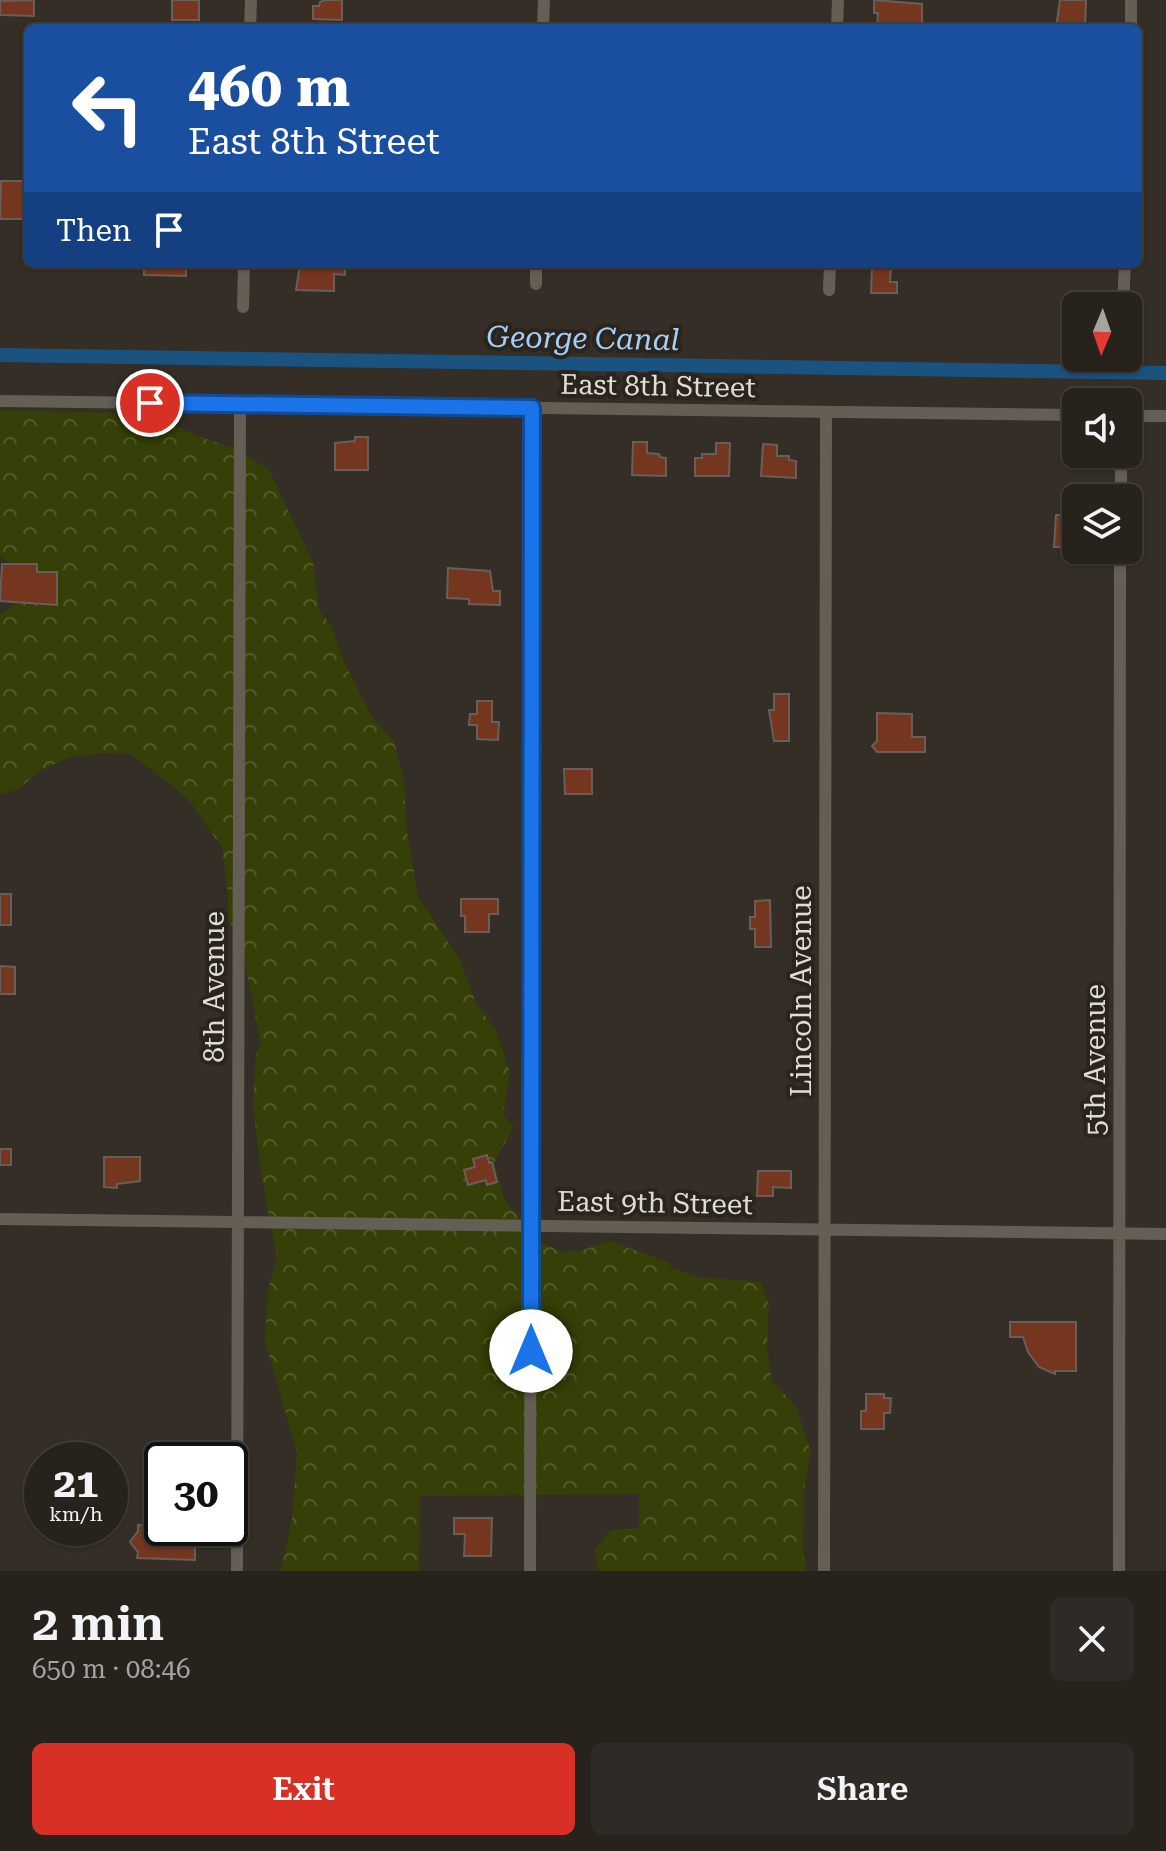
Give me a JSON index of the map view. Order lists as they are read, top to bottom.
{
  "streets": {
    "street": [
      "East 8th Street",
      "8th Avenue",
      "Lincoln Avenue",
      "5th Avenue",
      "East 9th Street"
    ]
  },
  "crossings": [
    ["East 8th Street", "8th Avenue"],
    ["East 8th Street", "Lincoln Avenue"],
    ["8th Avenue", "East 9th Street"],
    ["Lincoln Avenue", "East 9th Street"],
    ["5th Avenue", "East 9th Street"]
  ],
  "water": ["George Canal"],
  "north": "bottom",
  "page": {
    "turn": ["460 m", "East 8th Street"],
    "then": "Then",
    "speed": "21 km/h",
    "limit": "30",
    "heading": ["2 min", "650 m · 08:46"],
    "buttons": ["Exit", "Share"]
  }
}
